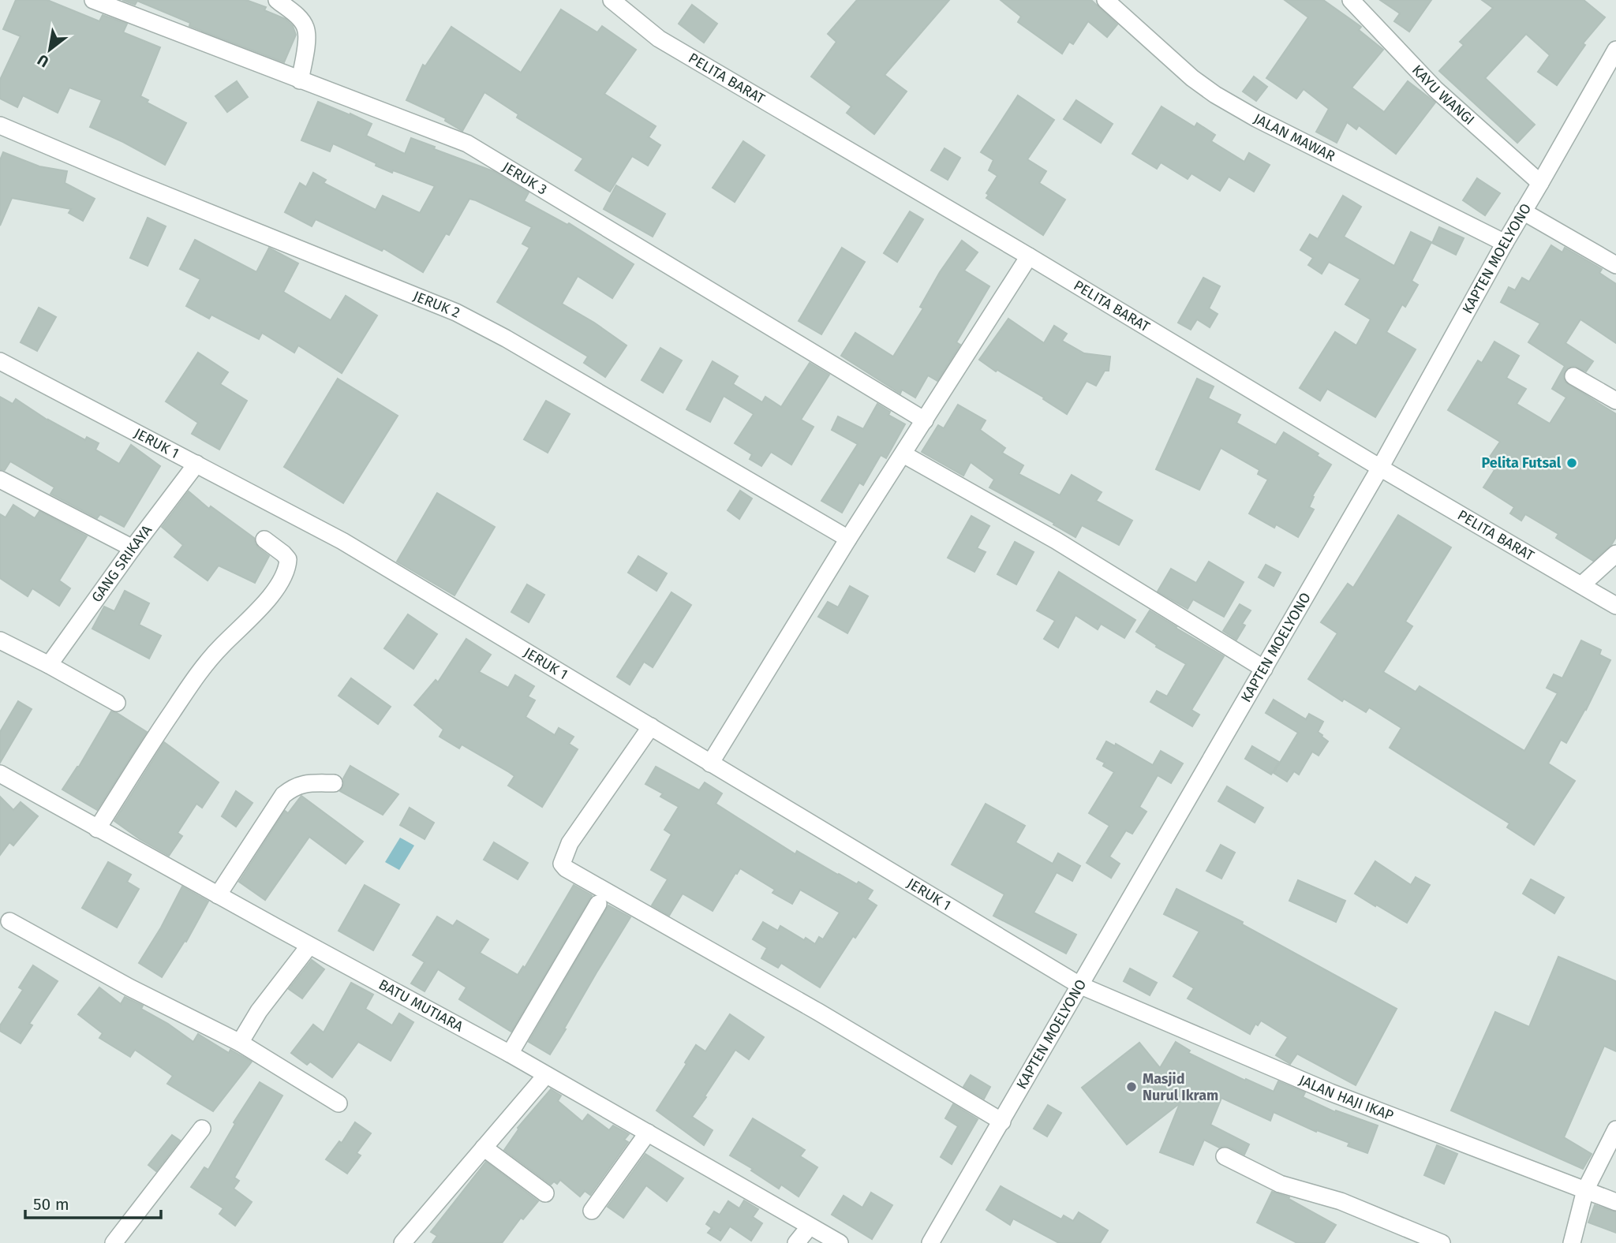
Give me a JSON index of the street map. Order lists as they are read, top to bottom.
{
  "streets": {
    "street": [
      "PELITA BARAT",
      "KAYU WANGI",
      "JALAN MAWAR",
      "JERUK 3",
      "KAPTEN MOELYONO",
      "JERUK 2",
      "JERUK 1",
      "GANG SRIKAYA",
      "BATU MUTIARA",
      "JALAN HAJI IKAP"
    ]
  },
  "crossings": [
    ["PELITA BARAT", "KAPTEN MOELYONO"],
    ["KAYU WANGI", "KAPTEN MOELYONO"],
    ["JALAN MAWAR", "KAPTEN MOELYONO"],
    ["KAPTEN MOELYONO", "JERUK 1"],
    ["KAPTEN MOELYONO", "JALAN HAJI IKAP"],
    ["JERUK 1", "GANG SRIKAYA"],
    ["JERUK 1", "JALAN HAJI IKAP"]
  ],
  "places": ["Pelita Futsal", "Masjid Nurul Ikram"],
  "scale_bar": "50 m",
  "north": "bottom left"
}
